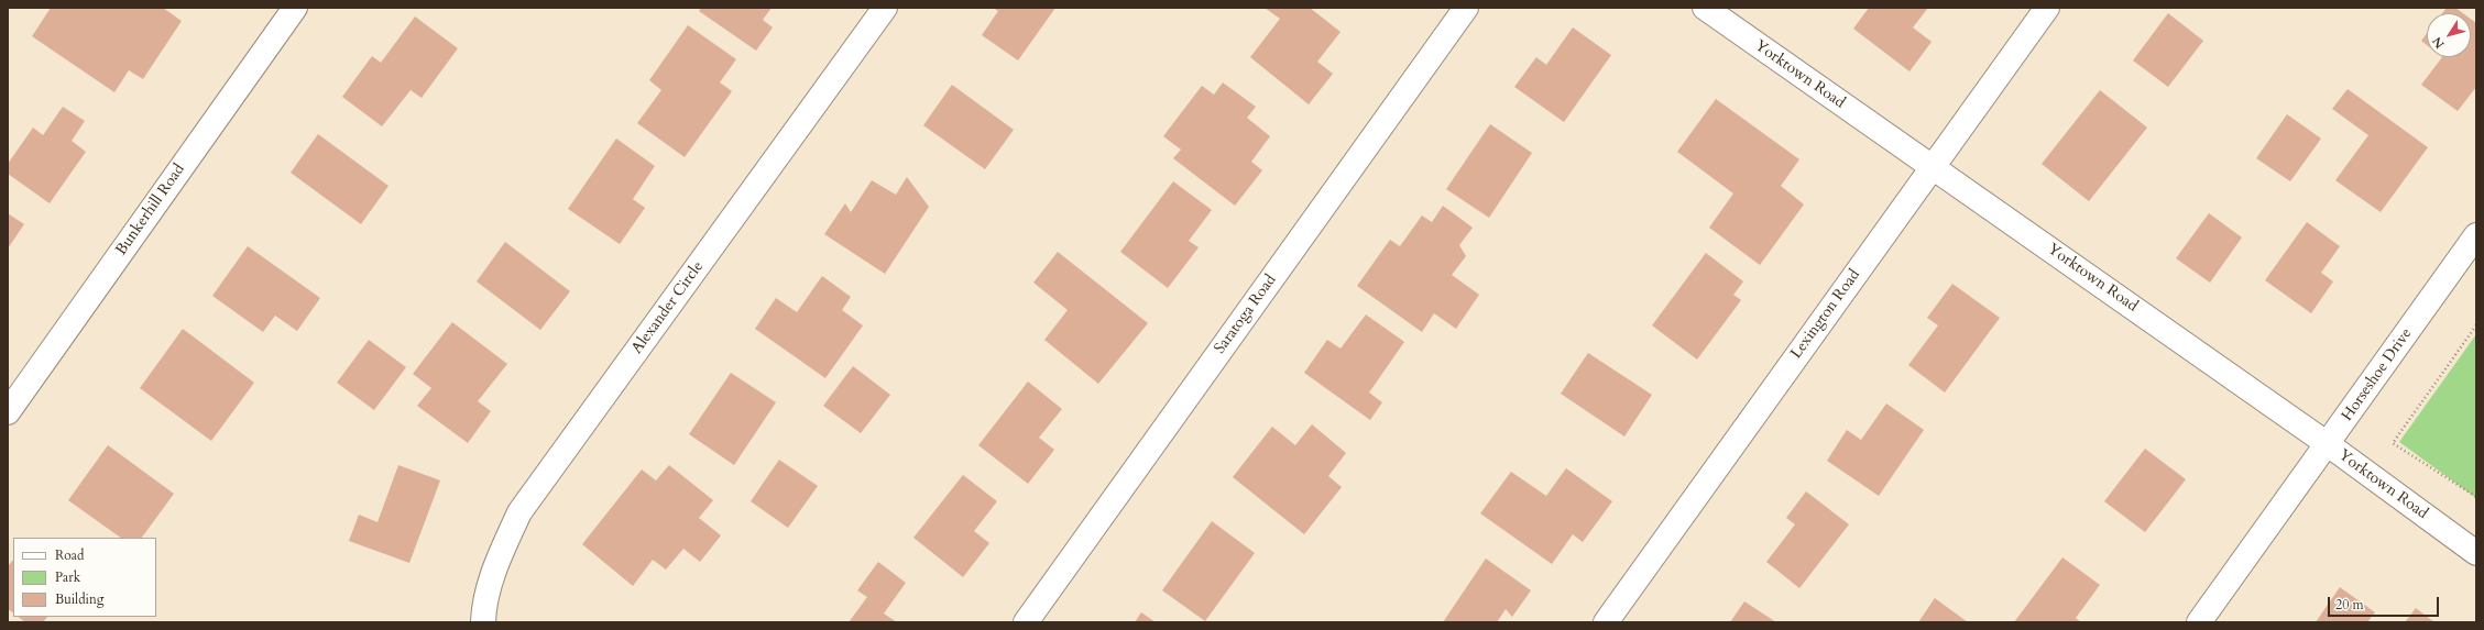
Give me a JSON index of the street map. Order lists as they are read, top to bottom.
{
  "streets": {
    "street": [
      "Yorktown Road",
      "Bunkerhill Road",
      "Alexander Circle",
      "Saratoga Road",
      "Lexington Road",
      "Horseshoe Drive"
    ]
  },
  "crossings": [
    ["Yorktown Road", "Lexington Road"],
    ["Yorktown Road", "Horseshoe Drive"]
  ],
  "legend": ["Road", "Park", "Building"],
  "scale_bar": "20 m",
  "north": "bottom left"
}
